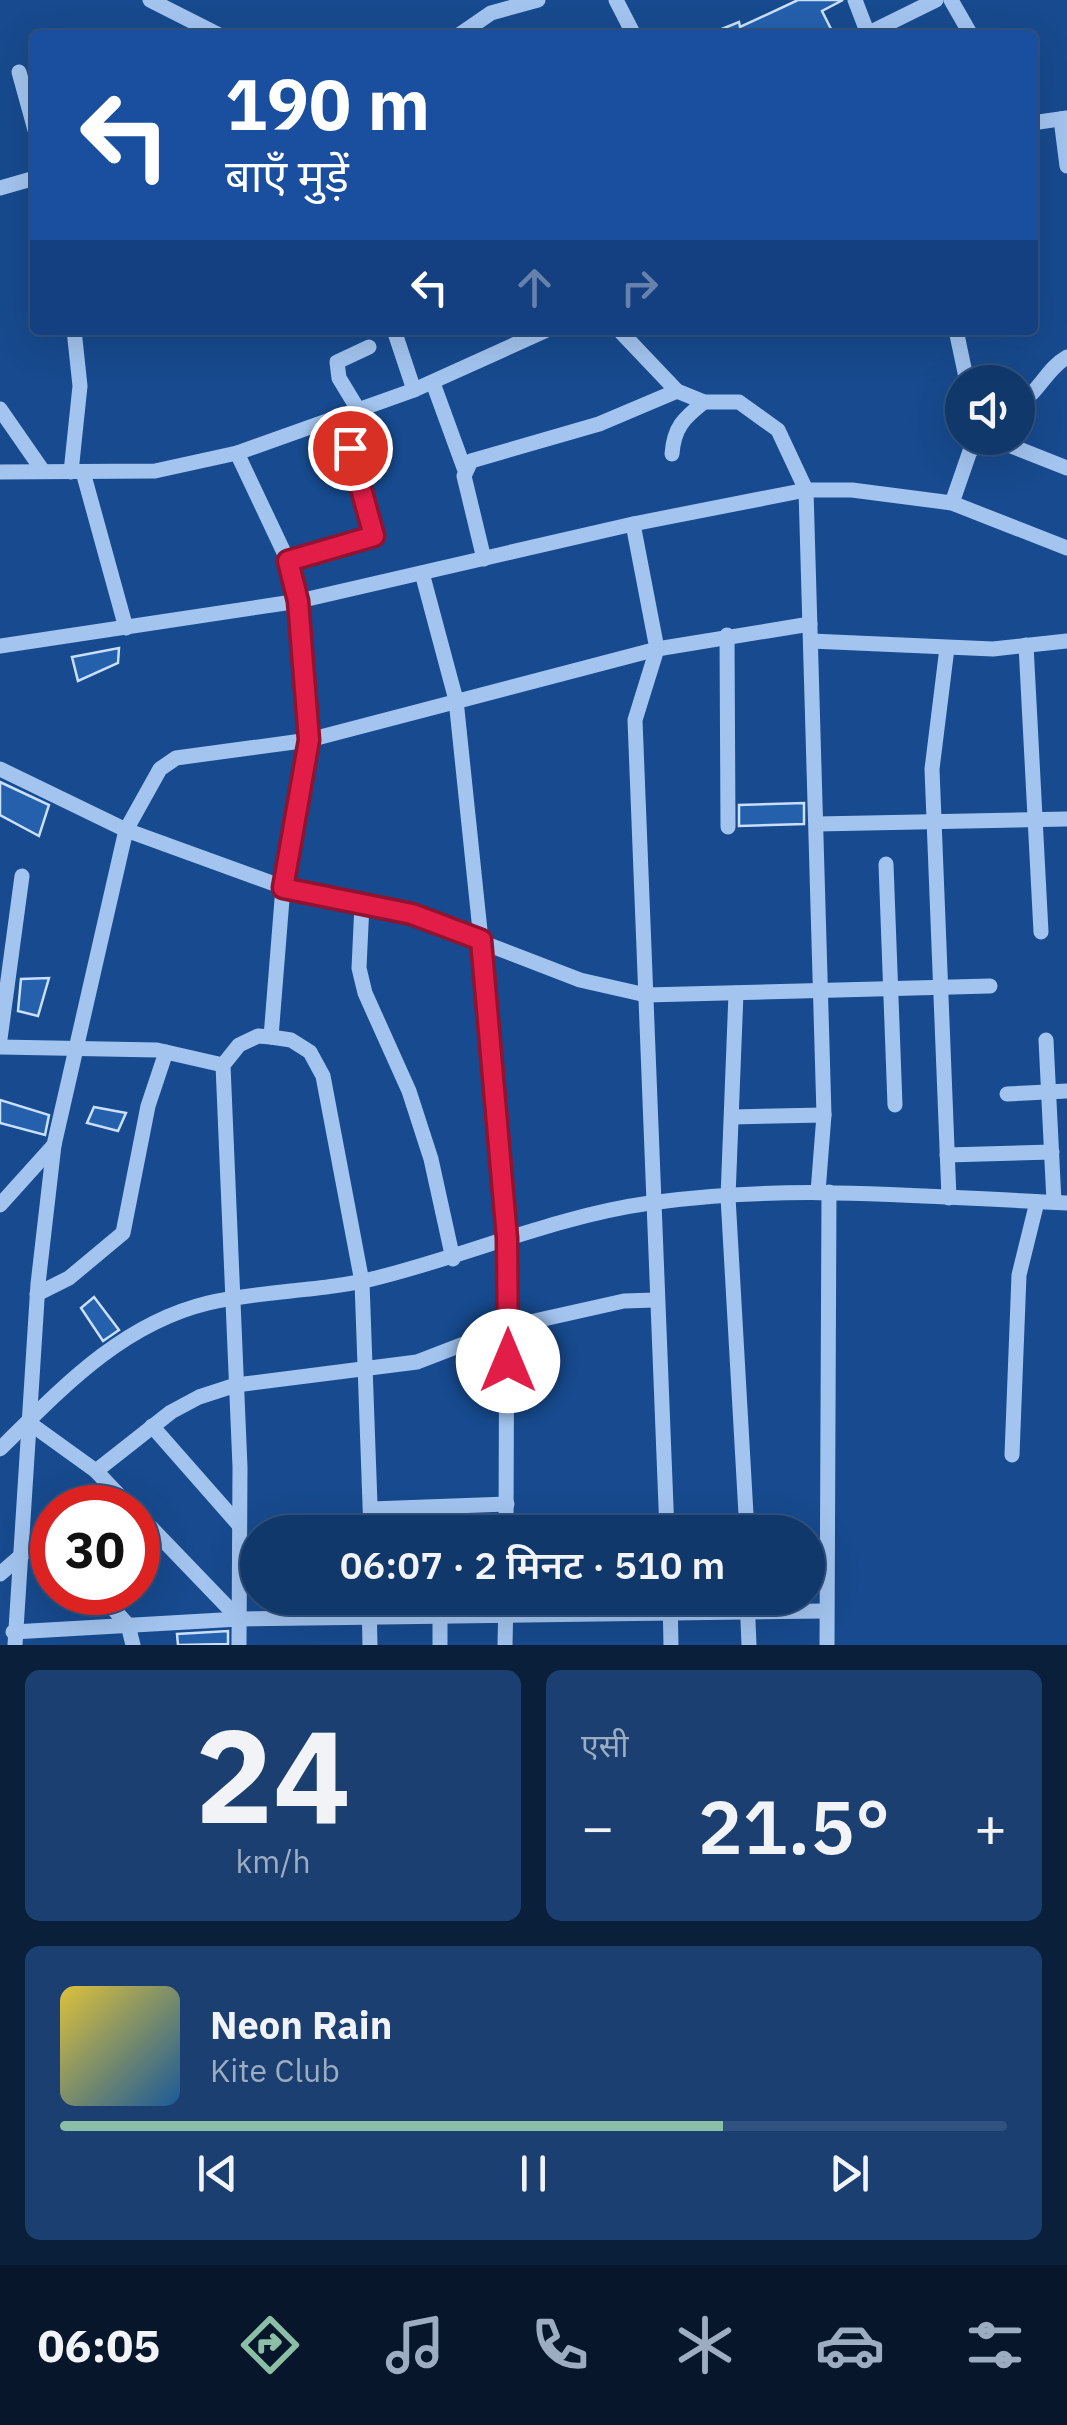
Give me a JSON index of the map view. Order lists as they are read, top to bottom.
{
  "page": {
    "turn": ["190 m", "बाएँ मुड़ें"],
    "limit": "30",
    "trip": "06:07 · 2 मिनट · 510 m",
    "tile": [
      ["24", "km/h"],
      "एसी"
    ],
    "heat": ["−", "21.5°", "+"],
    "song": ["Neon Rain", "Kite Club"],
    "tabs": "06:05"
  }
}
